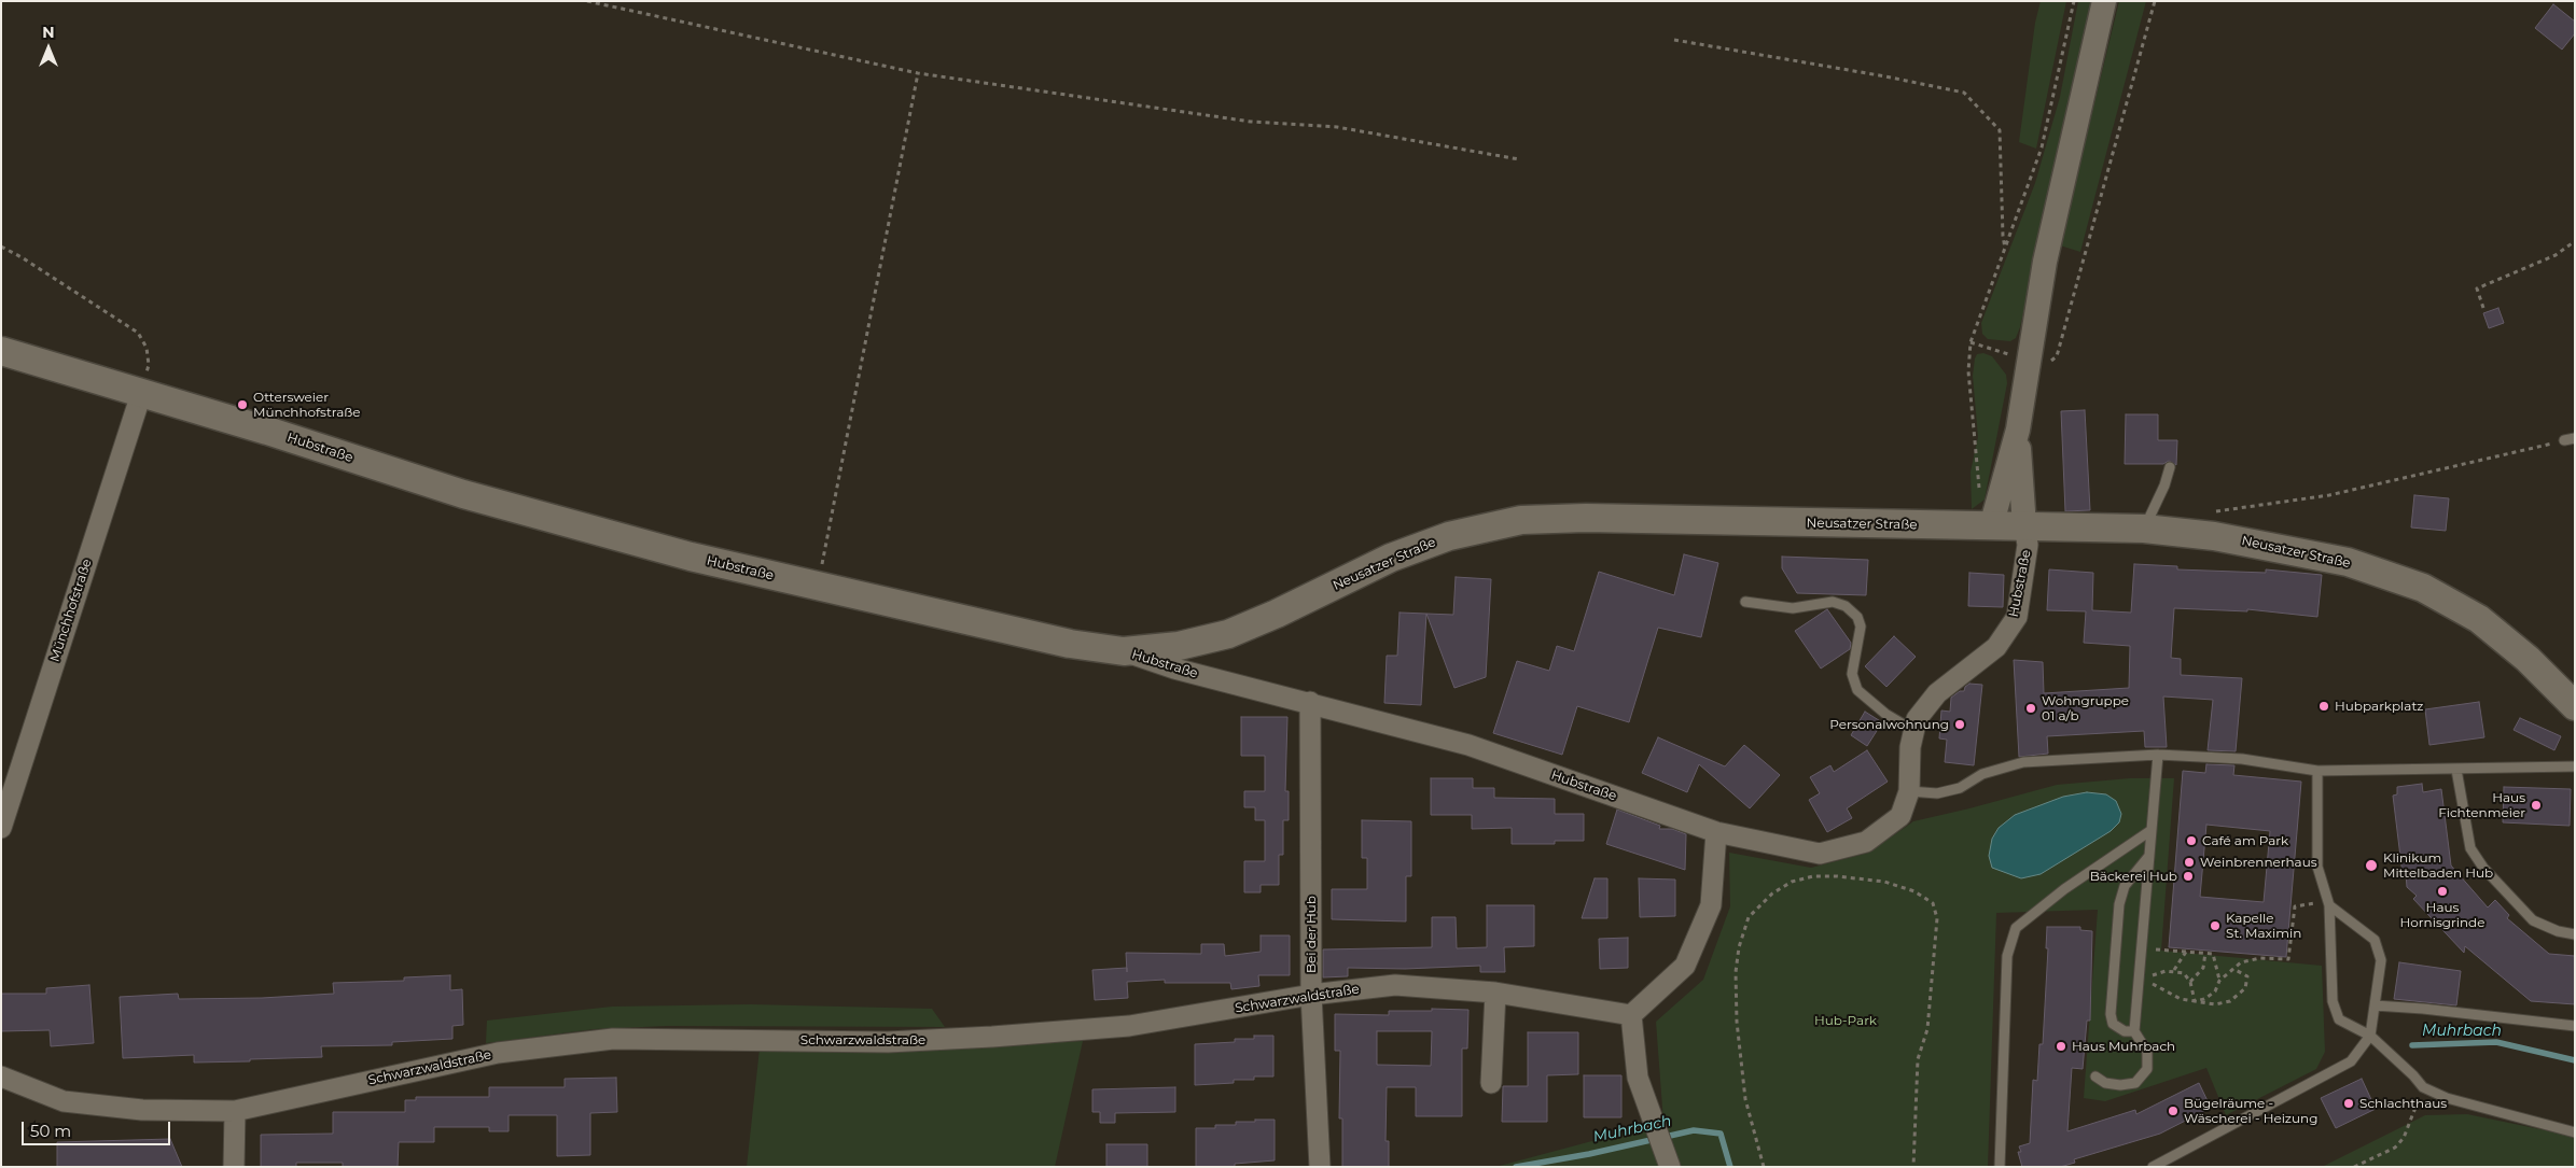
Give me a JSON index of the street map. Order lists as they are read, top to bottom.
{
  "streets": {
    "main road": ["Hubstraße", "Neusatzer Straße"],
    "street": ["Münchhofstraße", "Bei der Hub", "Schwarzwaldstraße"]
  },
  "crossings": [
    ["Hubstraße", "Neusatzer Straße"],
    ["Hubstraße", "Münchhofstraße"],
    ["Hubstraße", "Bei der Hub"],
    ["Bei der Hub", "Schwarzwaldstraße"]
  ],
  "water": ["Muhrbach"],
  "parks": ["Hub-Park"],
  "places": [
    "Ottersweier Münchhofstraße",
    "Hubparkplatz",
    "Wohngruppe 01 a/b",
    "Personalwohnung",
    "Haus Fichtenmeier",
    "Café am Park",
    "Weinbrennerhaus",
    "Klinikum Mittelbaden Hub",
    "Bäckerei Hub",
    "Haus Hornisgrinde",
    "Kapelle St. Maximin",
    "Haus Muhrbach",
    "Schlachthaus",
    "Bügelräume - Wäscherei - Heizung"
  ],
  "scale_bar": "50 m",
  "north": "top"
}
